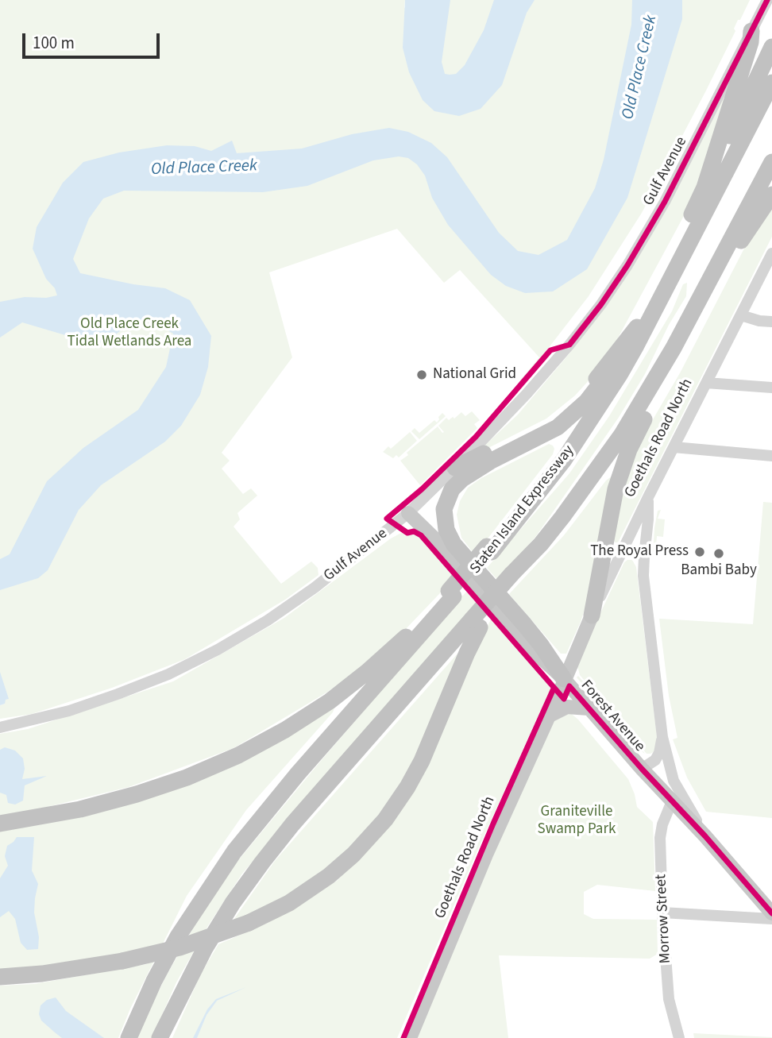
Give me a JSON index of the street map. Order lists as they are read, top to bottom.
{
  "streets": {
    "highway": ["Staten Island Expressway"],
    "main road": ["Goethals Road North", "Forest Avenue"],
    "street": ["Gulf Avenue", "Morrow Street"]
  },
  "crossings": [
    ["Gulf Avenue", "Forest Avenue"],
    ["Goethals Road North", "Forest Avenue"]
  ],
  "water": ["Old Place Creek"],
  "parks": ["Old Place Creek Tidal Wetlands Area", "Graniteville Swamp Park"],
  "places": ["National Grid", "The Royal Press", "Bambi Baby"],
  "scale_bar": "100 m"
}
